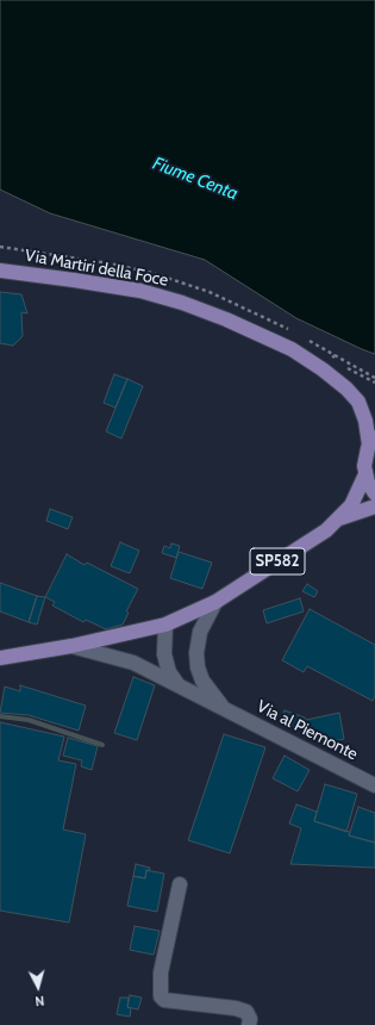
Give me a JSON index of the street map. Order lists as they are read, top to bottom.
{
  "streets": {
    "main road": ["Via Martiri della Foce", "SP582", "Via al Piemonte"]
  },
  "crossings": [
    ["Via Martiri della Foce", "Via al Piemonte"]
  ],
  "water": ["Fiume Centa"],
  "north": "bottom"
}
